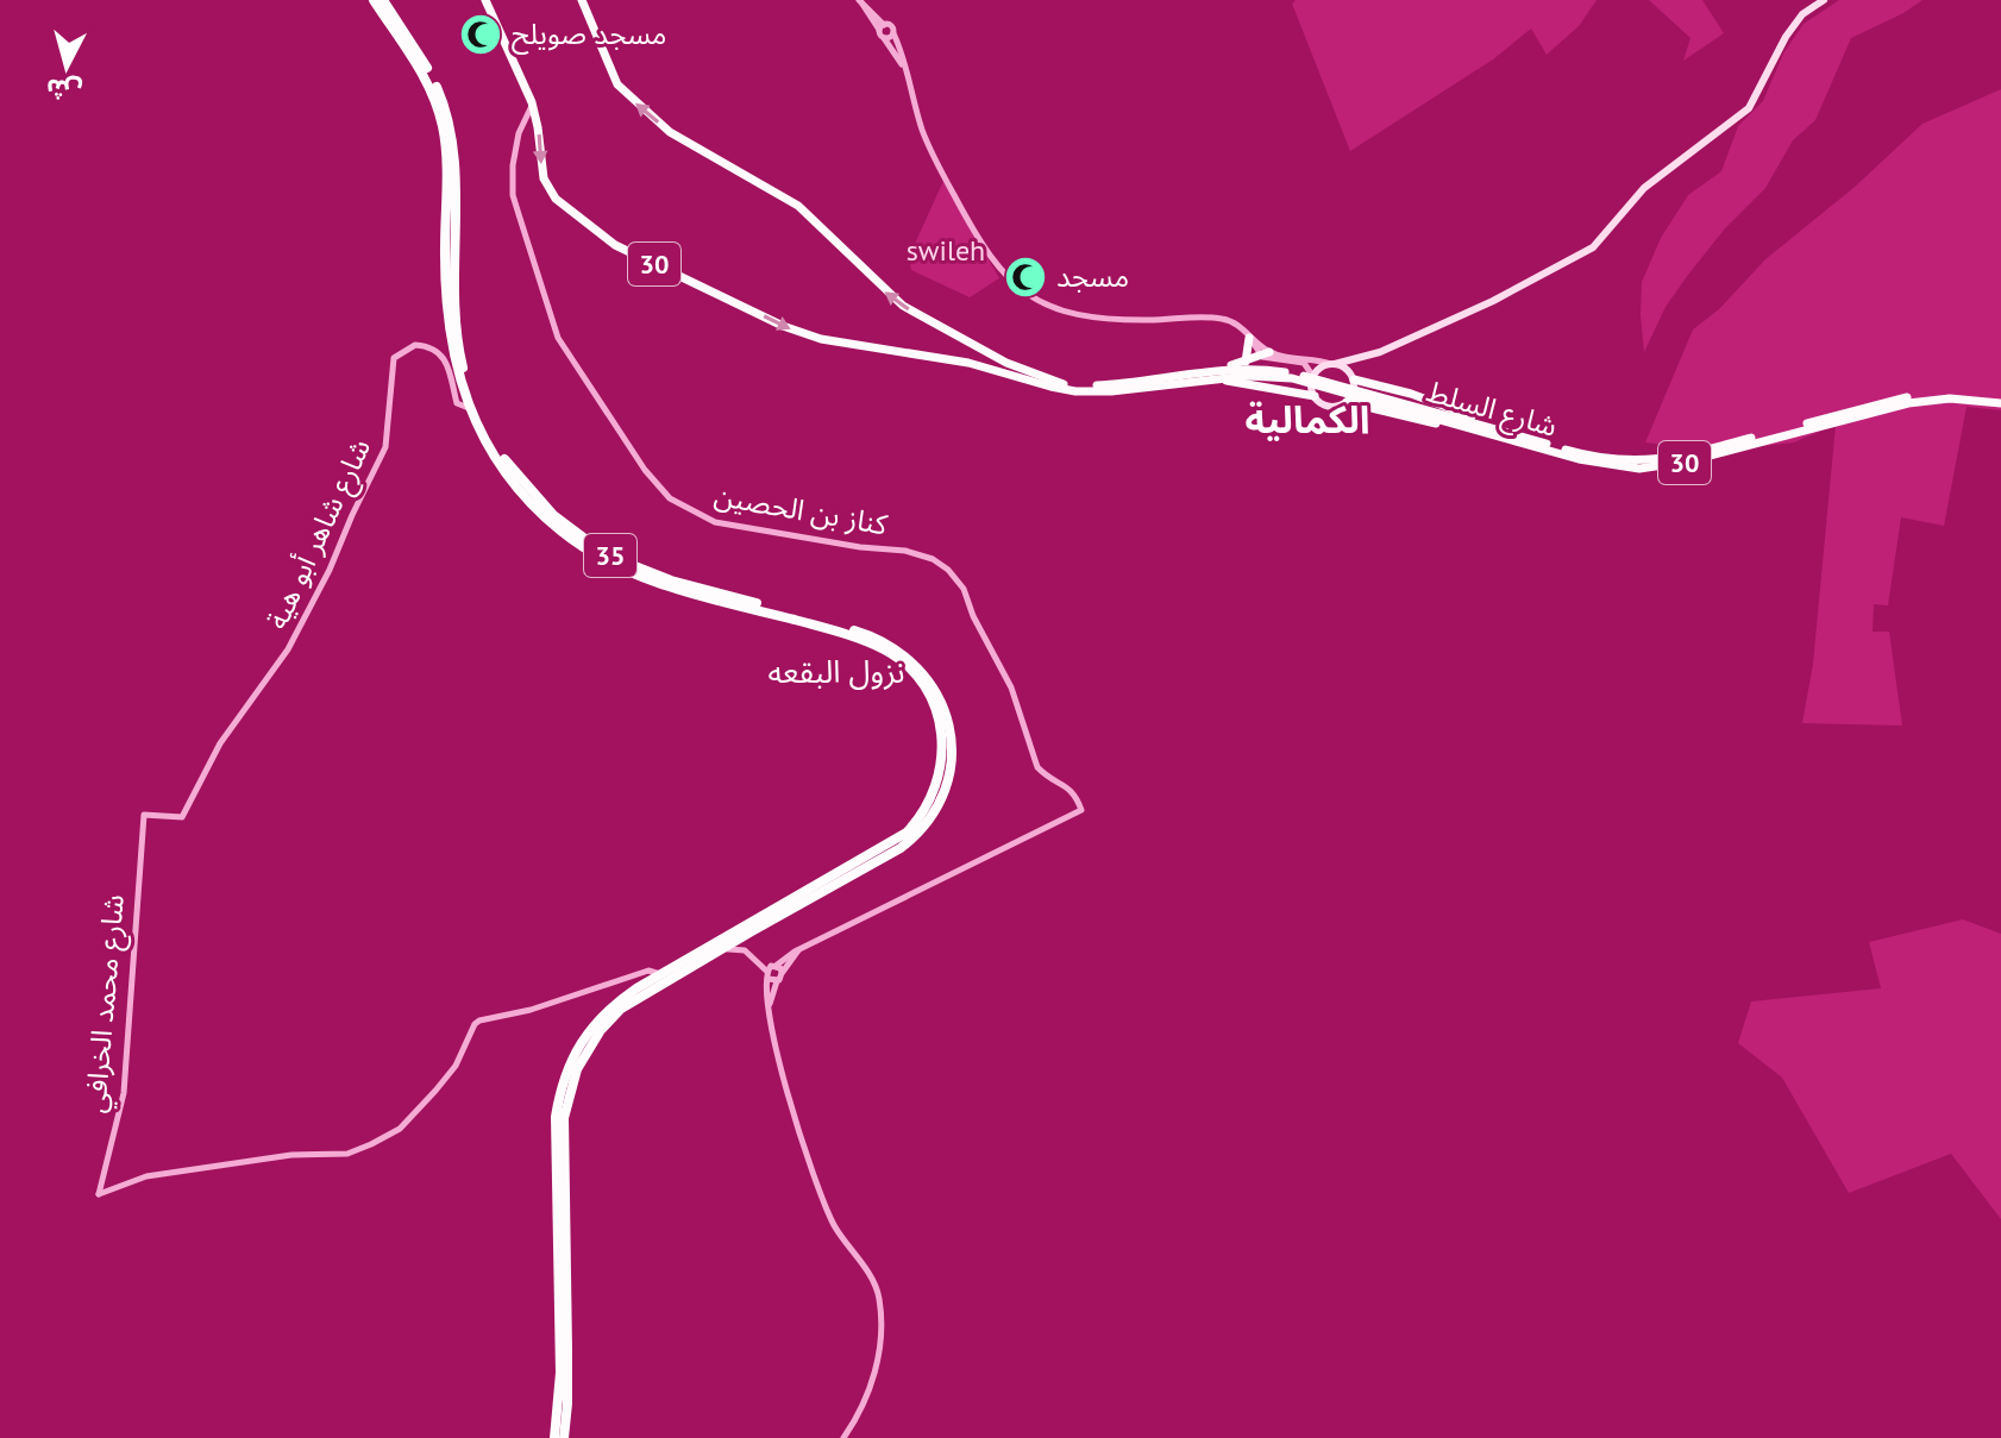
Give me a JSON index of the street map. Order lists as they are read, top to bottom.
{
  "streets": {
    "highway": ["35"],
    "main road": ["30", "شارع السلط"],
    "street": ["كناز بن الحصين", "شارع شاهر أبو هية", "شارع محمد الخرافي"]
  },
  "crossings": [
    ["30", "شارع السلط"],
    ["30", "كناز بن الحصين"],
    ["شارع شاهر أبو هية", "35"],
    ["شارع شاهر أبو هية", "شارع محمد الخرافي"],
    ["35", "شارع محمد الخرافي"]
  ],
  "districts": ["الكمالية", "نزول البقعه"],
  "parks": ["swileh"],
  "places": {
    "mosque": ["مسجد صويلح", "مسجد"]
  },
  "north": "bottom"
}
